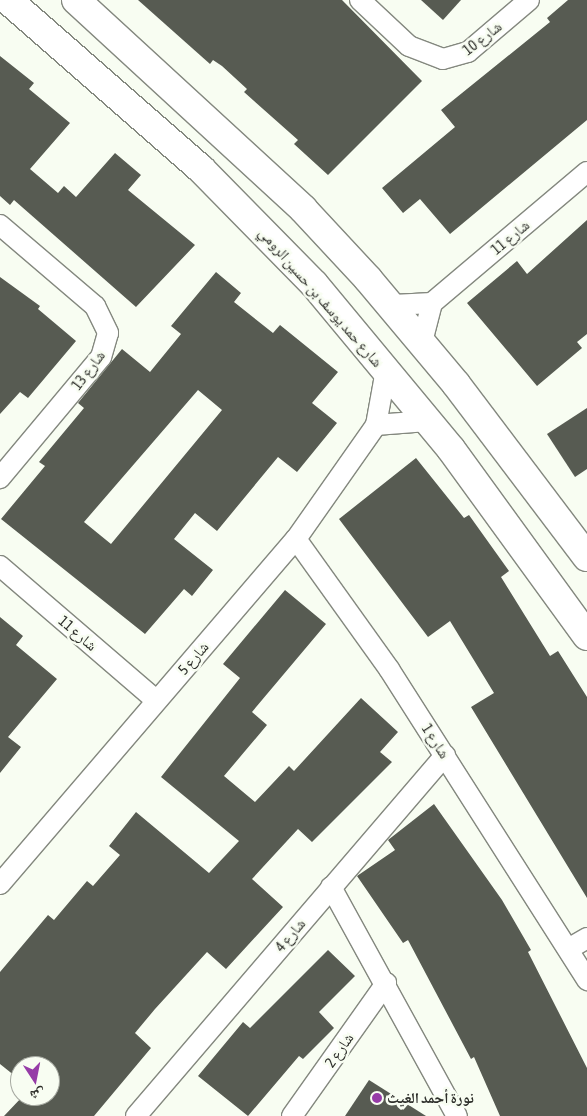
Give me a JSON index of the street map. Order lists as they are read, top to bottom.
{
  "streets": {
    "street": [
      "شارع 10",
      "شارع 11",
      "شارع حمد يوسف بن حسين الرومي",
      "شارع 13",
      "شارع 5",
      "شارع 1",
      "شارع 4",
      "شارع 2"
    ]
  },
  "crossings": [
    ["شارع 11", "شارع 5"],
    ["شارع حمد يوسف بن حسين الرومي", "شارع 5"],
    ["شارع 5", "شارع 1"],
    ["شارع 1", "شارع 4"]
  ],
  "places": ["نورة أحمد الغيث"],
  "north": "bottom"
}
